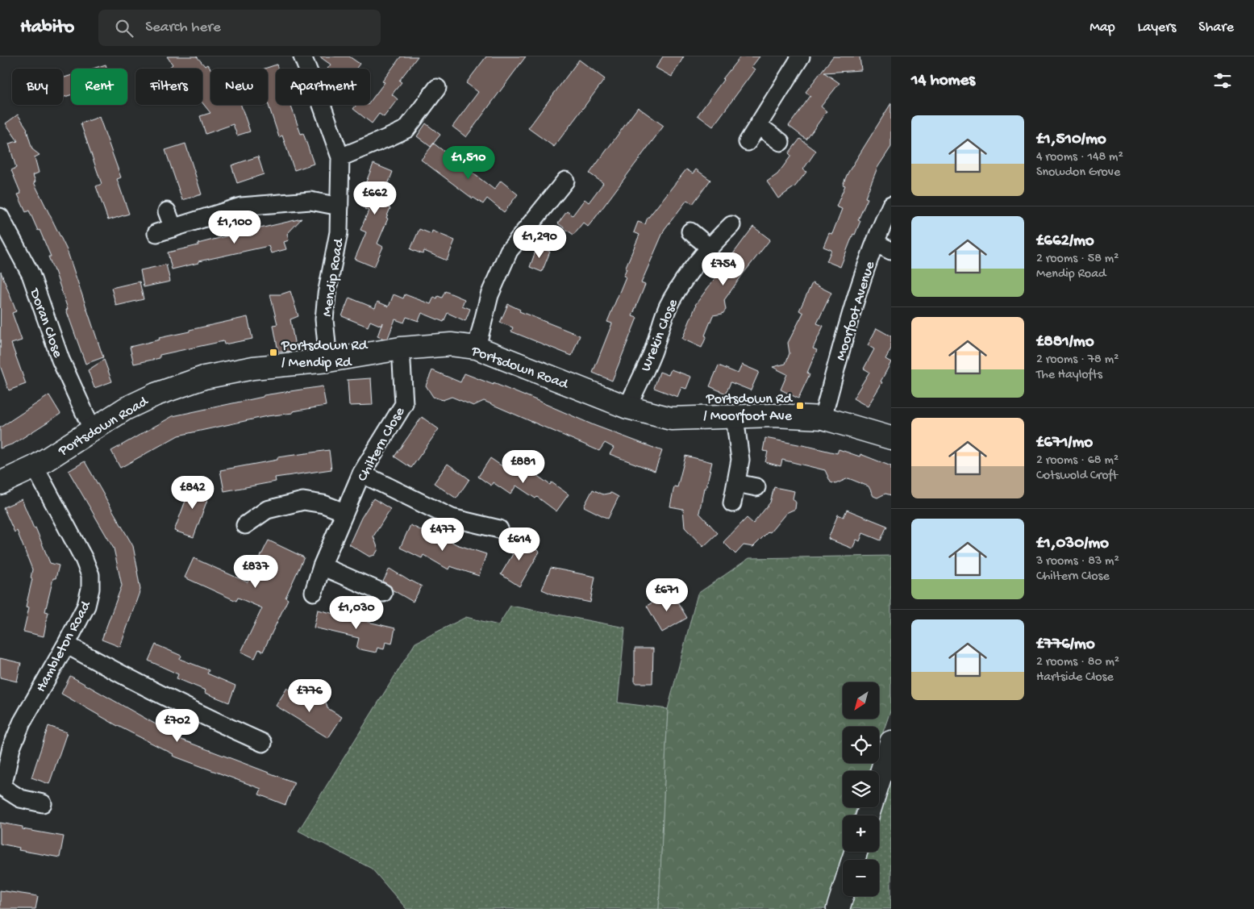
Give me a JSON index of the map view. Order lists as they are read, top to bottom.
{
  "streets": {
    "street": [
      "Mendip Road",
      "Moorfoot Avenue",
      "Doran Close",
      "Wrekin Close",
      "Portsdown Road",
      "Chiltern Close",
      "Hambleton Road"
    ]
  },
  "crossings": [
    ["Mendip Road", "Portsdown Road"],
    ["Moorfoot Avenue", "Portsdown Road"],
    ["Doran Close", "Portsdown Road"],
    ["Wrekin Close", "Portsdown Road"],
    ["Portsdown Road", "Chiltern Close"],
    ["Portsdown Road", "Hambleton Road"]
  ],
  "places": {
    "transit": ["Portsdown Rd / Mendip Rd", "Portsdown Rd / Moorfoot Ave"]
  },
  "north": "bottom left",
  "page": {
    "header": "Habito",
    "search": "Search here",
    "nav": ["Map", "Layers", "Share"],
    "heading": "14 homes",
    "chip": [
      "Buy",
      "Rent",
      "Filters",
      "New",
      "Apartment"
    ],
    "list": [
      {
        "name": "£1,510/mo",
        "note": "4 rooms · 148 m² · Snowdon Grove"
      },
      {
        "name": "£662/mo",
        "note": "2 rooms · 58 m² · Mendip Road"
      },
      {
        "name": "£881/mo",
        "note": "2 rooms · 78 m² · The Haylofts"
      },
      {
        "name": "£671/mo",
        "note": "2 rooms · 68 m² · Cotswold Croft"
      },
      {
        "name": "£1,030/mo",
        "note": "3 rooms · 83 m² · Chiltern Close"
      },
      {
        "name": "£776/mo",
        "note": "2 rooms · 80 m² · Hartside Close"
      }
    ],
    "price": [
      "£1,510",
      "£662",
      "£1,100",
      "£1,290",
      "£754",
      "£881",
      "£842",
      "£477",
      "£614",
      "£837",
      "£671",
      "£1,030",
      "£776",
      "£702"
    ],
    "map_buttons": ["+", "−"]
  }
}
